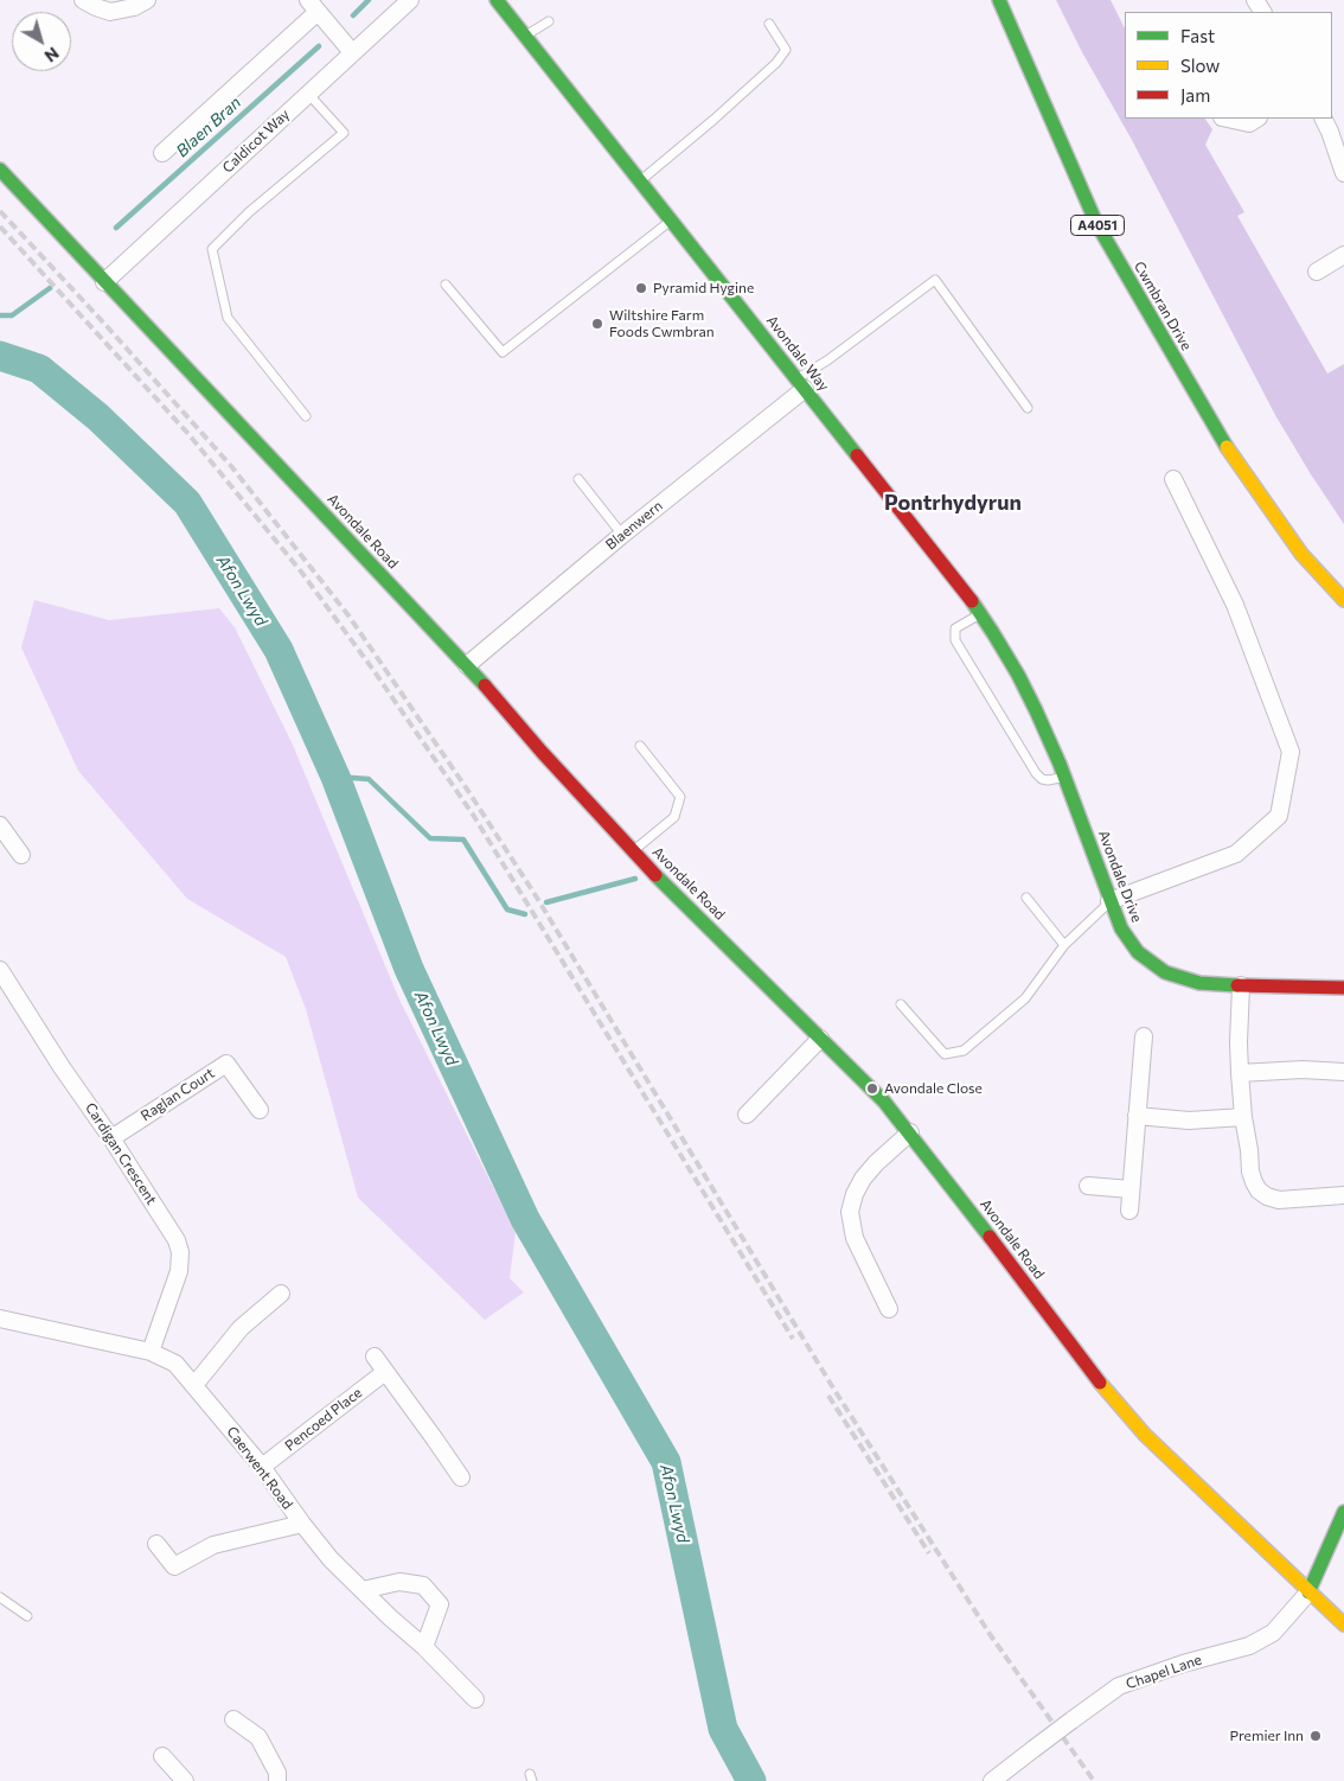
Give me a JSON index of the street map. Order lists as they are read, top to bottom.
{
  "streets": {
    "street": [
      "Caldicot Way",
      "A4051",
      "Cwmbran Drive",
      "Avondale Way",
      "Blaenwern",
      "Avondale Road",
      "Avondale Drive",
      "Raglan Court",
      "Cardigan Crescent",
      "Pencoed Place",
      "Caerwent Road",
      "Chapel Lane"
    ]
  },
  "crossings": [
    ["Caldicot Way", "Avondale Road"],
    ["Avondale Way", "Blaenwern"],
    ["Avondale Way", "Avondale Drive"],
    ["Blaenwern", "Avondale Road"],
    ["Avondale Road", "Chapel Lane"],
    ["Raglan Court", "Cardigan Crescent"],
    ["Cardigan Crescent", "Caerwent Road"],
    ["Pencoed Place", "Caerwent Road"]
  ],
  "districts": ["Pontrhydyrun"],
  "water": ["Blaen Bran", "Afon Lwyd"],
  "places": [
    "Pyramid Hygine",
    "Wiltshire Farm Foods Cwmbran",
    "Avondale Close",
    "Premier Inn"
  ],
  "legend": ["Fast", "Slow", "Jam"],
  "north": "bottom right"
}
